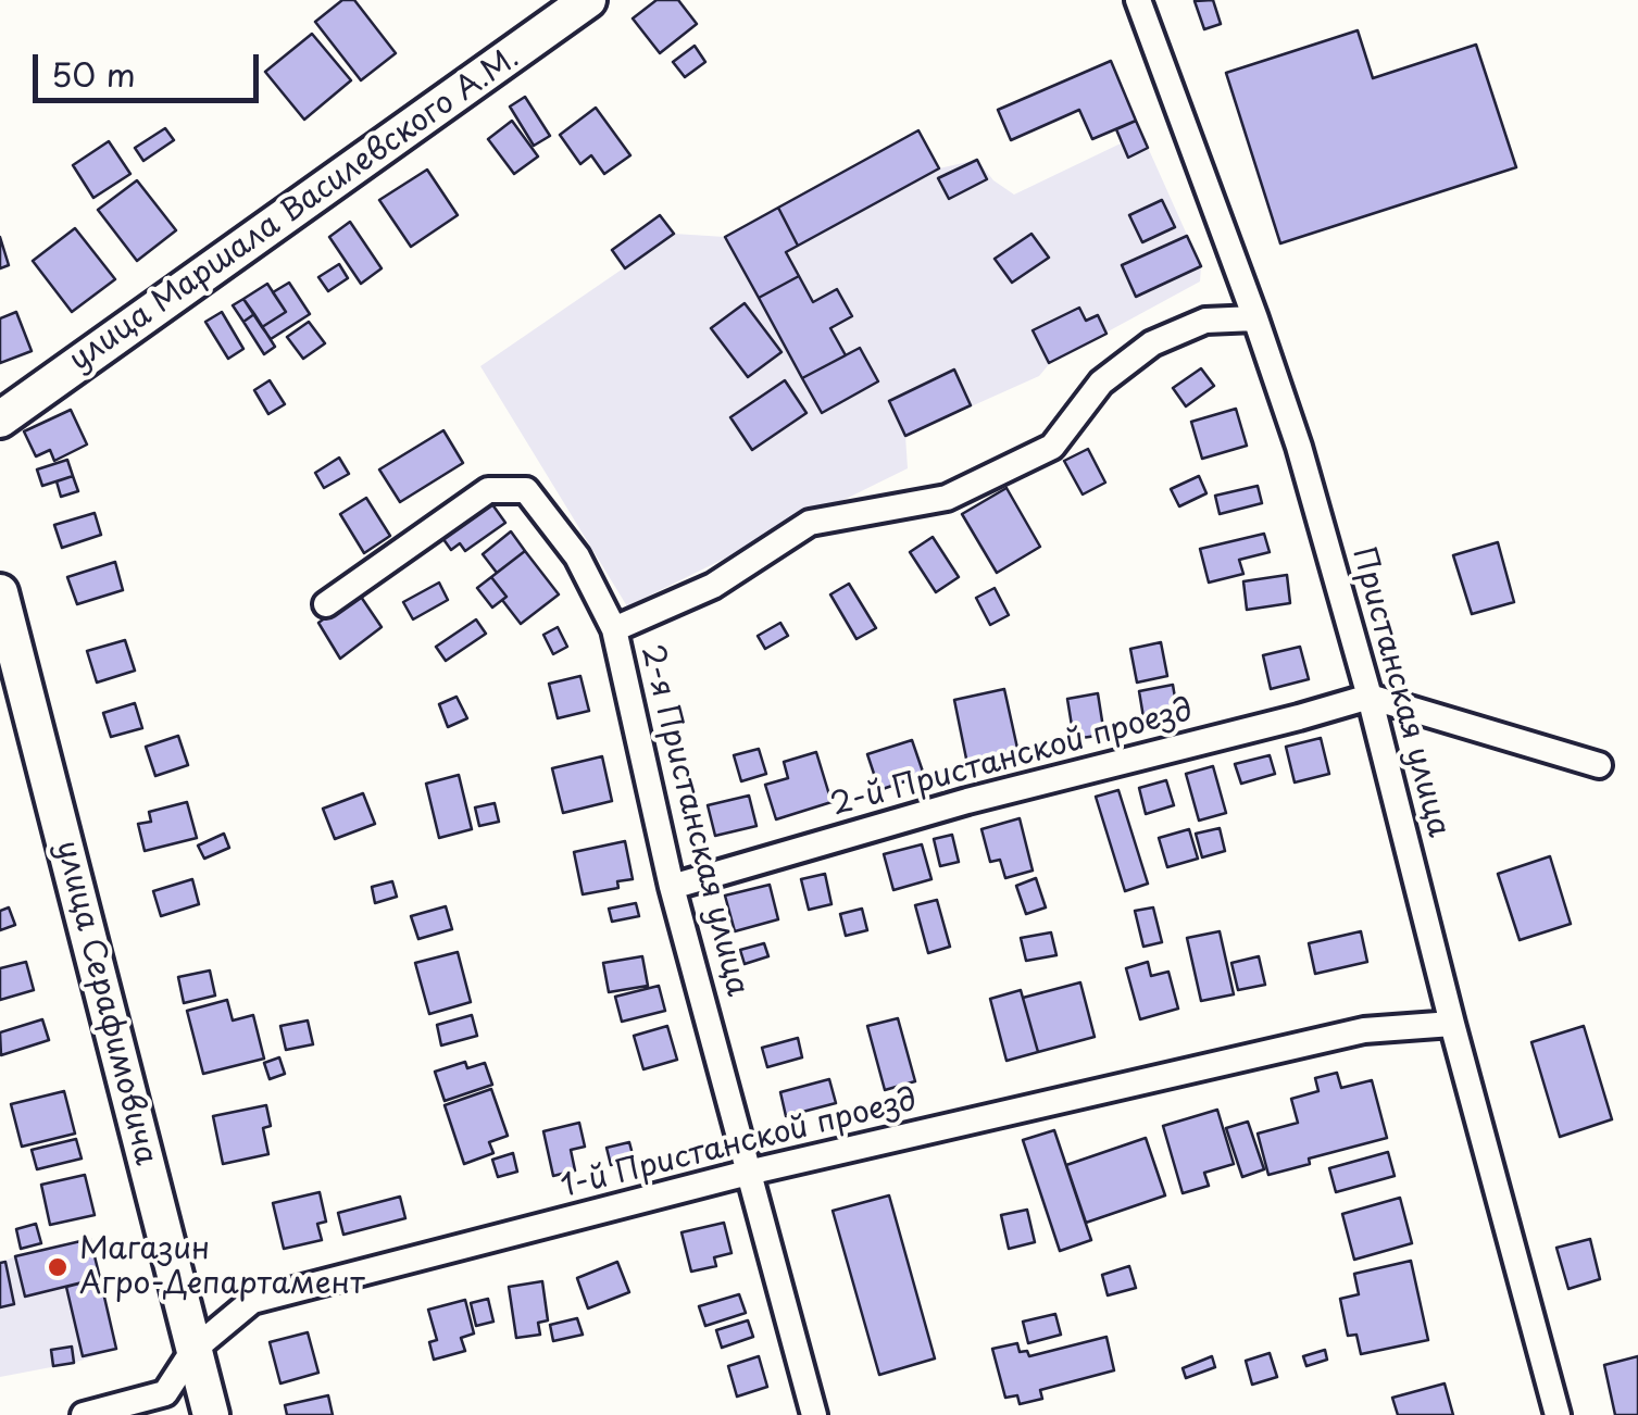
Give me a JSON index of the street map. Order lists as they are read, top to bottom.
{
  "streets": {
    "street": [
      "улица Маршала Василевского А.М.",
      "Пристанская улица",
      "2-й Пристанской проезд",
      "2-я Пристанская улица",
      "улица Серафимовича",
      "1-й Пристанской проезд"
    ]
  },
  "crossings": [
    ["Пристанская улица", "2-й Пристанской проезд"],
    ["Пристанская улица", "1-й Пристанской проезд"],
    ["2-й Пристанской проезд", "2-я Пристанская улица"],
    ["2-я Пристанская улица", "1-й Пристанской проезд"],
    ["улица Серафимовича", "1-й Пристанской проезд"]
  ],
  "places": ["Магазин Агро-Департамент"],
  "scale_bar": "50 m"
}
